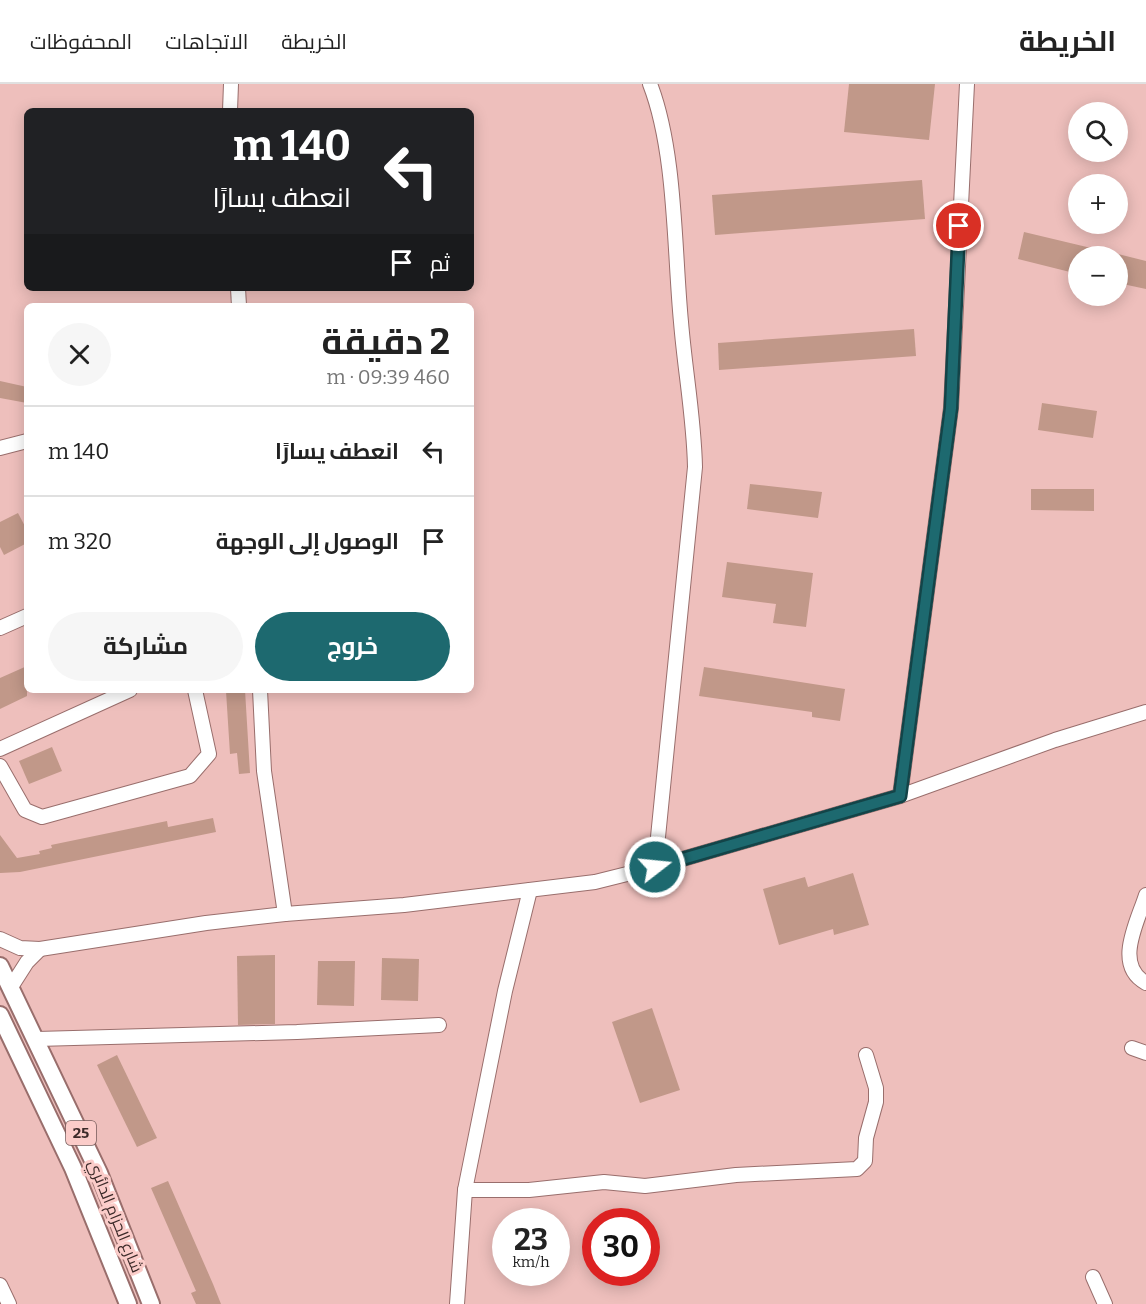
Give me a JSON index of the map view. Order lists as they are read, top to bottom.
{
  "streets": {
    "main road": ["25", "شارع الحزام الدائري"]
  },
  "page": {
    "header": "الخريطة",
    "nav": ["الخريطة", "الاتجاهات", "المحفوظات"],
    "map_buttons": ["+", "−"],
    "turn": ["140 m", "انعطف يسارًا"],
    "then": "ثم",
    "heading": ["2 دقيقة", "460 m · 09:39"],
    "list": [
      {
        "name": "انعطف يسارًا",
        "value": "140 m"
      },
      {
        "name": "الوصول إلى الوجهة",
        "value": "320 m"
      }
    ],
    "buttons": ["خروج", "مشاركة"],
    "speed": "23 km/h",
    "limit": "30"
  }
}
